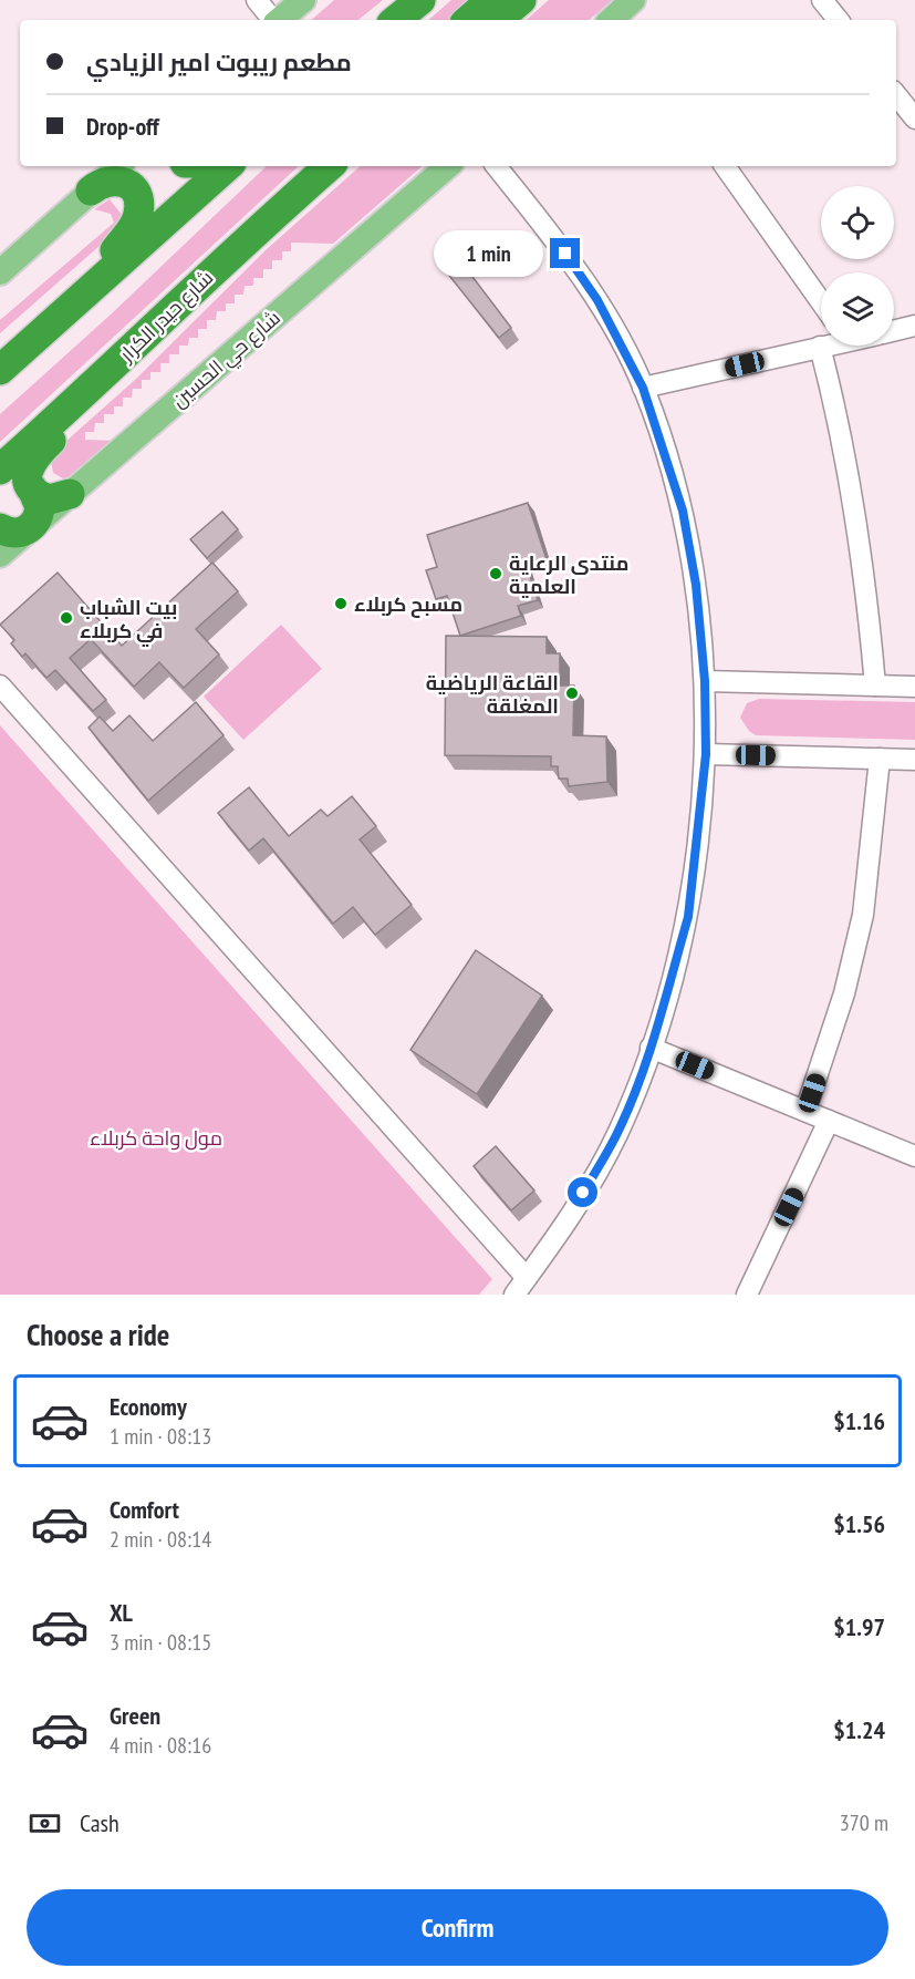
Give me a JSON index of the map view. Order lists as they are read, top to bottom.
{
  "streets": {
    "highway": ["شارع حيدر الكرار"],
    "main road": ["شارع حي الحسين"]
  },
  "parks": ["مول واحة كربلاء"],
  "places": [
    "منتدى الرعاية العلمية",
    "مسبح كربلاء",
    "بيت الشباب في كربلاء",
    "القاعة الرياضية المغلقة"
  ],
  "page": {
    "banner": ["مطعم ريبوت امير الزيادي", "Drop-off"],
    "bubble": "1 min",
    "heading": "Choose a ride",
    "list": [
      {
        "name": "Economy",
        "note": "1 min · 08:13",
        "value": "$1.16"
      },
      {
        "name": "Comfort",
        "note": "2 min · 08:14",
        "value": "$1.56"
      },
      {
        "name": "XL",
        "note": "3 min · 08:15",
        "value": "$1.97"
      },
      {
        "name": "Green",
        "note": "4 min · 08:16",
        "value": "$1.24"
      }
    ],
    "pay": ["Cash", "370 m"],
    "buttons": "Confirm"
  }
}
